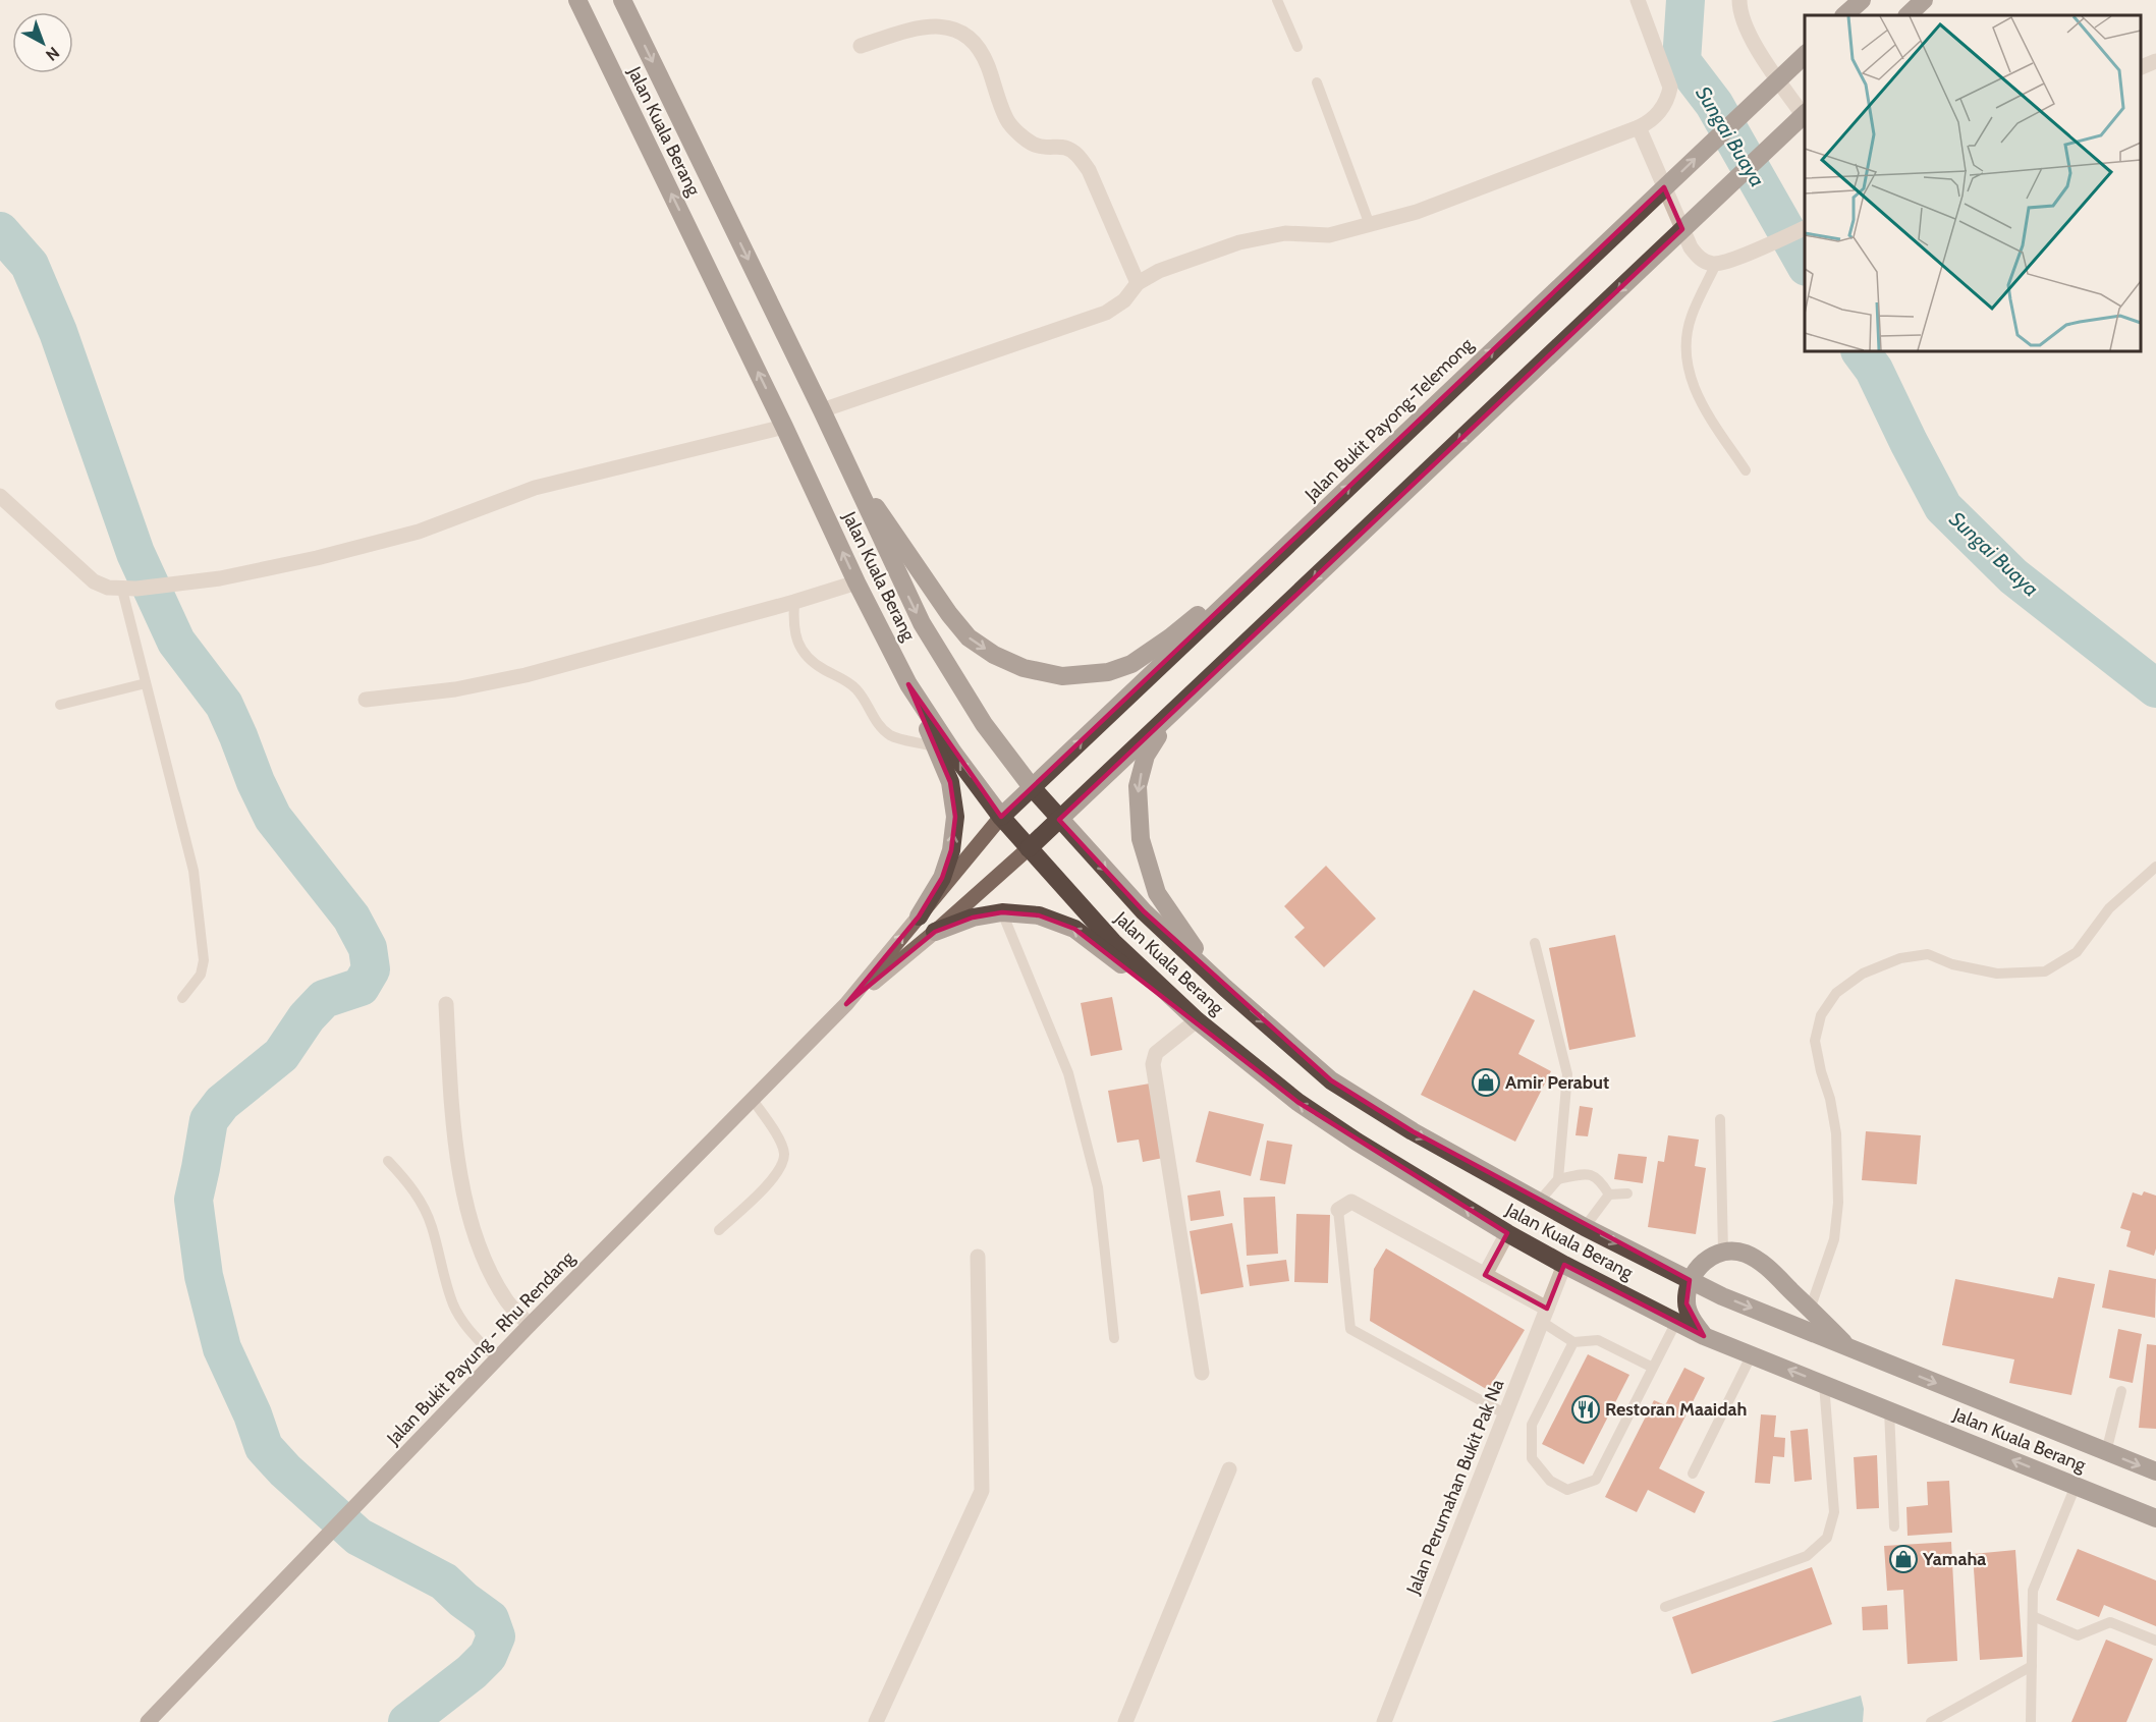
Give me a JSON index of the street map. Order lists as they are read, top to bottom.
{
  "streets": {
    "highway": ["Jalan Kuala Berang", "Jalan Bukit Payong-Telemong"],
    "main road": ["Jalan Bukit Payung - Rhu Rendang"],
    "street": ["Jalan Perumahan Bukit Pak Na"]
  },
  "crossings": [
    ["Jalan Kuala Berang", "Jalan Bukit Payong-Telemong"],
    ["Jalan Kuala Berang", "Jalan Perumahan Bukit Pak Na"]
  ],
  "water": ["Sungai Buaya"],
  "places": {
    "shop": ["Amir Perabut", "Yamaha"],
    "restaurant": ["Restoran Maaidah"]
  },
  "north": "bottom right"
}
